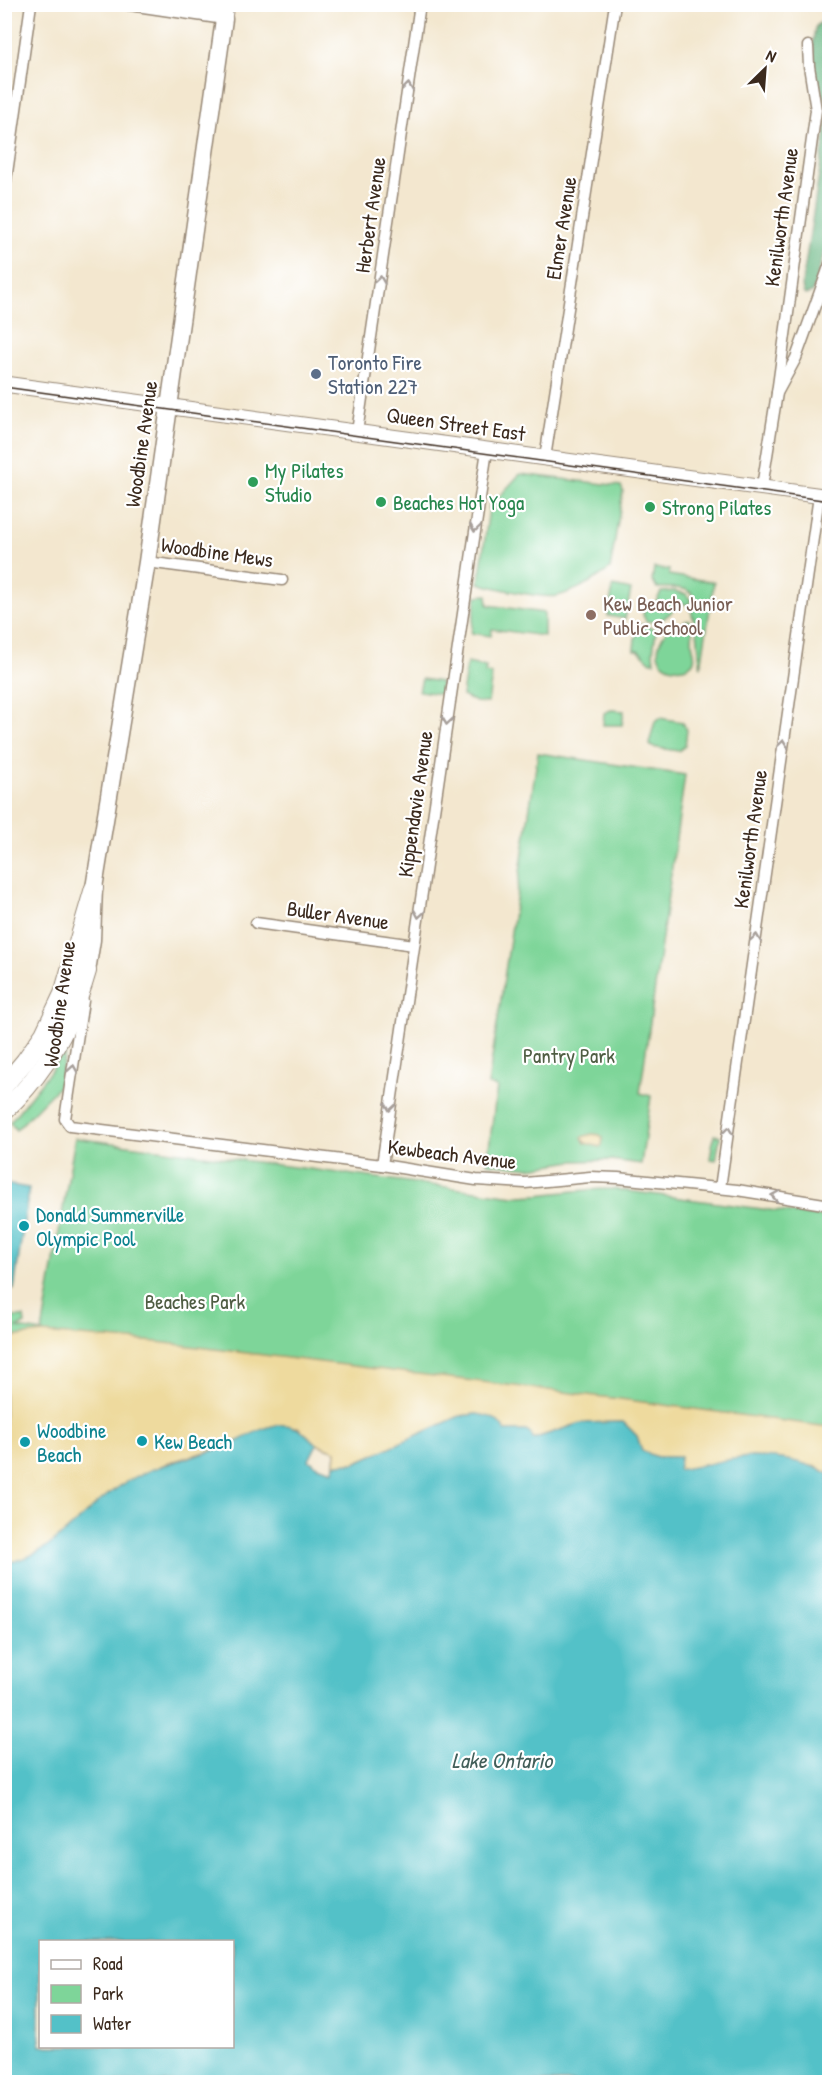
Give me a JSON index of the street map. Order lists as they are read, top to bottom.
{
  "streets": {
    "highway": ["Woodbine Avenue"],
    "main road": ["Queen Street East"],
    "street": [
      "Herbert Avenue",
      "Kenilworth Avenue",
      "Elmer Avenue",
      "Woodbine Mews",
      "Kippendavie Avenue",
      "Buller Avenue",
      "Kewbeach Avenue"
    ]
  },
  "crossings": [
    ["Herbert Avenue", "Queen Street East"],
    ["Kenilworth Avenue", "Queen Street East"],
    ["Kenilworth Avenue", "Kewbeach Avenue"],
    ["Elmer Avenue", "Queen Street East"],
    ["Queen Street East", "Woodbine Avenue"],
    ["Queen Street East", "Kippendavie Avenue"],
    ["Woodbine Avenue", "Woodbine Mews"],
    ["Woodbine Avenue", "Kewbeach Avenue"],
    ["Kippendavie Avenue", "Buller Avenue"],
    ["Kippendavie Avenue", "Kewbeach Avenue"]
  ],
  "one_way": ["Herbert Avenue", "Kenilworth Avenue", "Kippendavie Avenue"],
  "water": ["Lake Ontario"],
  "parks": ["Pantry Park", "Beaches Park"],
  "places": [
    "Toronto Fire Station 227",
    "My Pilates Studio",
    "Beaches Hot Yoga",
    "Strong Pilates",
    "Kew Beach Junior Public School",
    "Donald Summerville Olympic Pool",
    "Kew Beach",
    "Woodbine Beach"
  ],
  "legend": ["Road", "Park", "Water"],
  "north": "top right"
}
